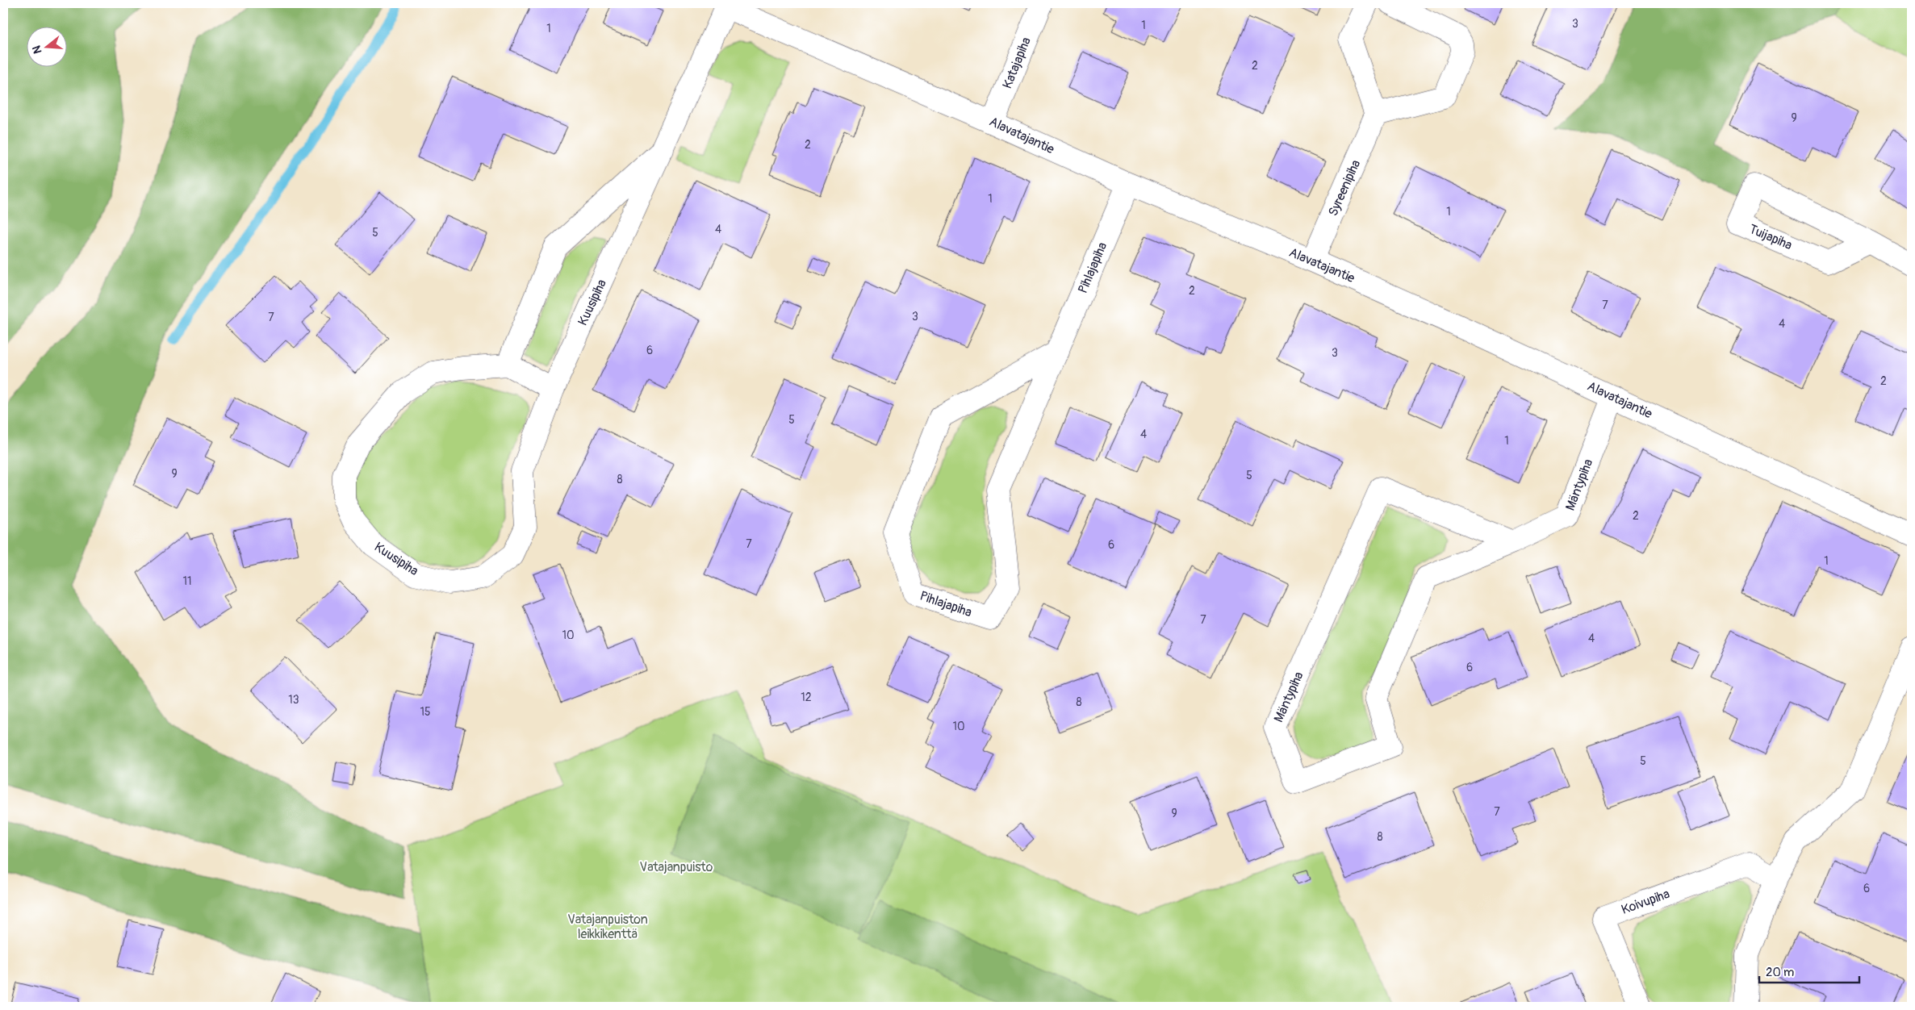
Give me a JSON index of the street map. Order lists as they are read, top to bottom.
{
  "streets": {
    "street": [
      "Katajapiha",
      "Alavatajantie",
      "Syreenipiha",
      "Tuijapiha",
      "Pihlajapiha",
      "Kuusipiha",
      "Mäntypiha",
      "Koivupiha"
    ]
  },
  "crossings": [
    ["Katajapiha", "Alavatajantie"],
    ["Alavatajantie", "Syreenipiha"],
    ["Alavatajantie", "Pihlajapiha"],
    ["Alavatajantie", "Kuusipiha"],
    ["Alavatajantie", "Mäntypiha"]
  ],
  "parks": ["Vatajanpuisto", "Vatajanpuiston leikkikenttä"],
  "house_numbers": [
    "3",
    "1",
    "1",
    "2",
    "9",
    "2",
    "1",
    "1",
    "4",
    "5",
    "2",
    "7",
    "3",
    "7",
    "4",
    "6",
    "3",
    "2",
    "5",
    "4",
    "1",
    "9",
    "5",
    "8",
    "2",
    "7",
    "6",
    "1",
    "11",
    "7",
    "10",
    "4",
    "6",
    "12",
    "13",
    "8",
    "15",
    "10",
    "5",
    "7",
    "9",
    "8",
    "6"
  ],
  "scale_bar": "20 m",
  "north": "left"
}
